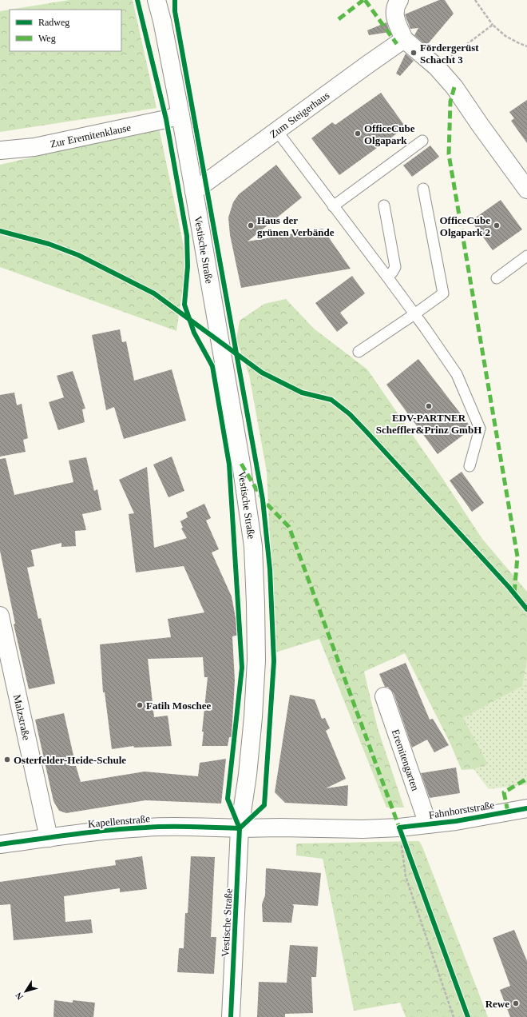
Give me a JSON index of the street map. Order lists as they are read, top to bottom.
{
  "streets": {
    "street": [
      "Zum Steigerhaus",
      "Zur Eremitenklause",
      "Vestische Straße",
      "Malzstraße",
      "Eremitengarten",
      "Fahnhorststraße",
      "Kapellenstraße"
    ]
  },
  "crossings": [
    ["Zum Steigerhaus", "Vestische Straße"],
    ["Zur Eremitenklause", "Vestische Straße"],
    ["Vestische Straße", "Fahnhorststraße"],
    ["Vestische Straße", "Kapellenstraße"],
    ["Malzstraße", "Kapellenstraße"],
    ["Eremitengarten", "Fahnhorststraße"],
    ["Fahnhorststraße", "Kapellenstraße"]
  ],
  "places": [
    "Fördergerüst Schacht 3",
    "OfficeCube Olgapark",
    "Haus der grünen Verbände",
    "OfficeCube Olgapark 2",
    "EDV-PARTNER Scheffler&Prinz GmbH",
    "Fatih Moschee",
    "Osterfelder-Heide-Schule",
    "Rewe"
  ],
  "legend": ["Radweg", "Weg"],
  "north": "bottom left"
}
